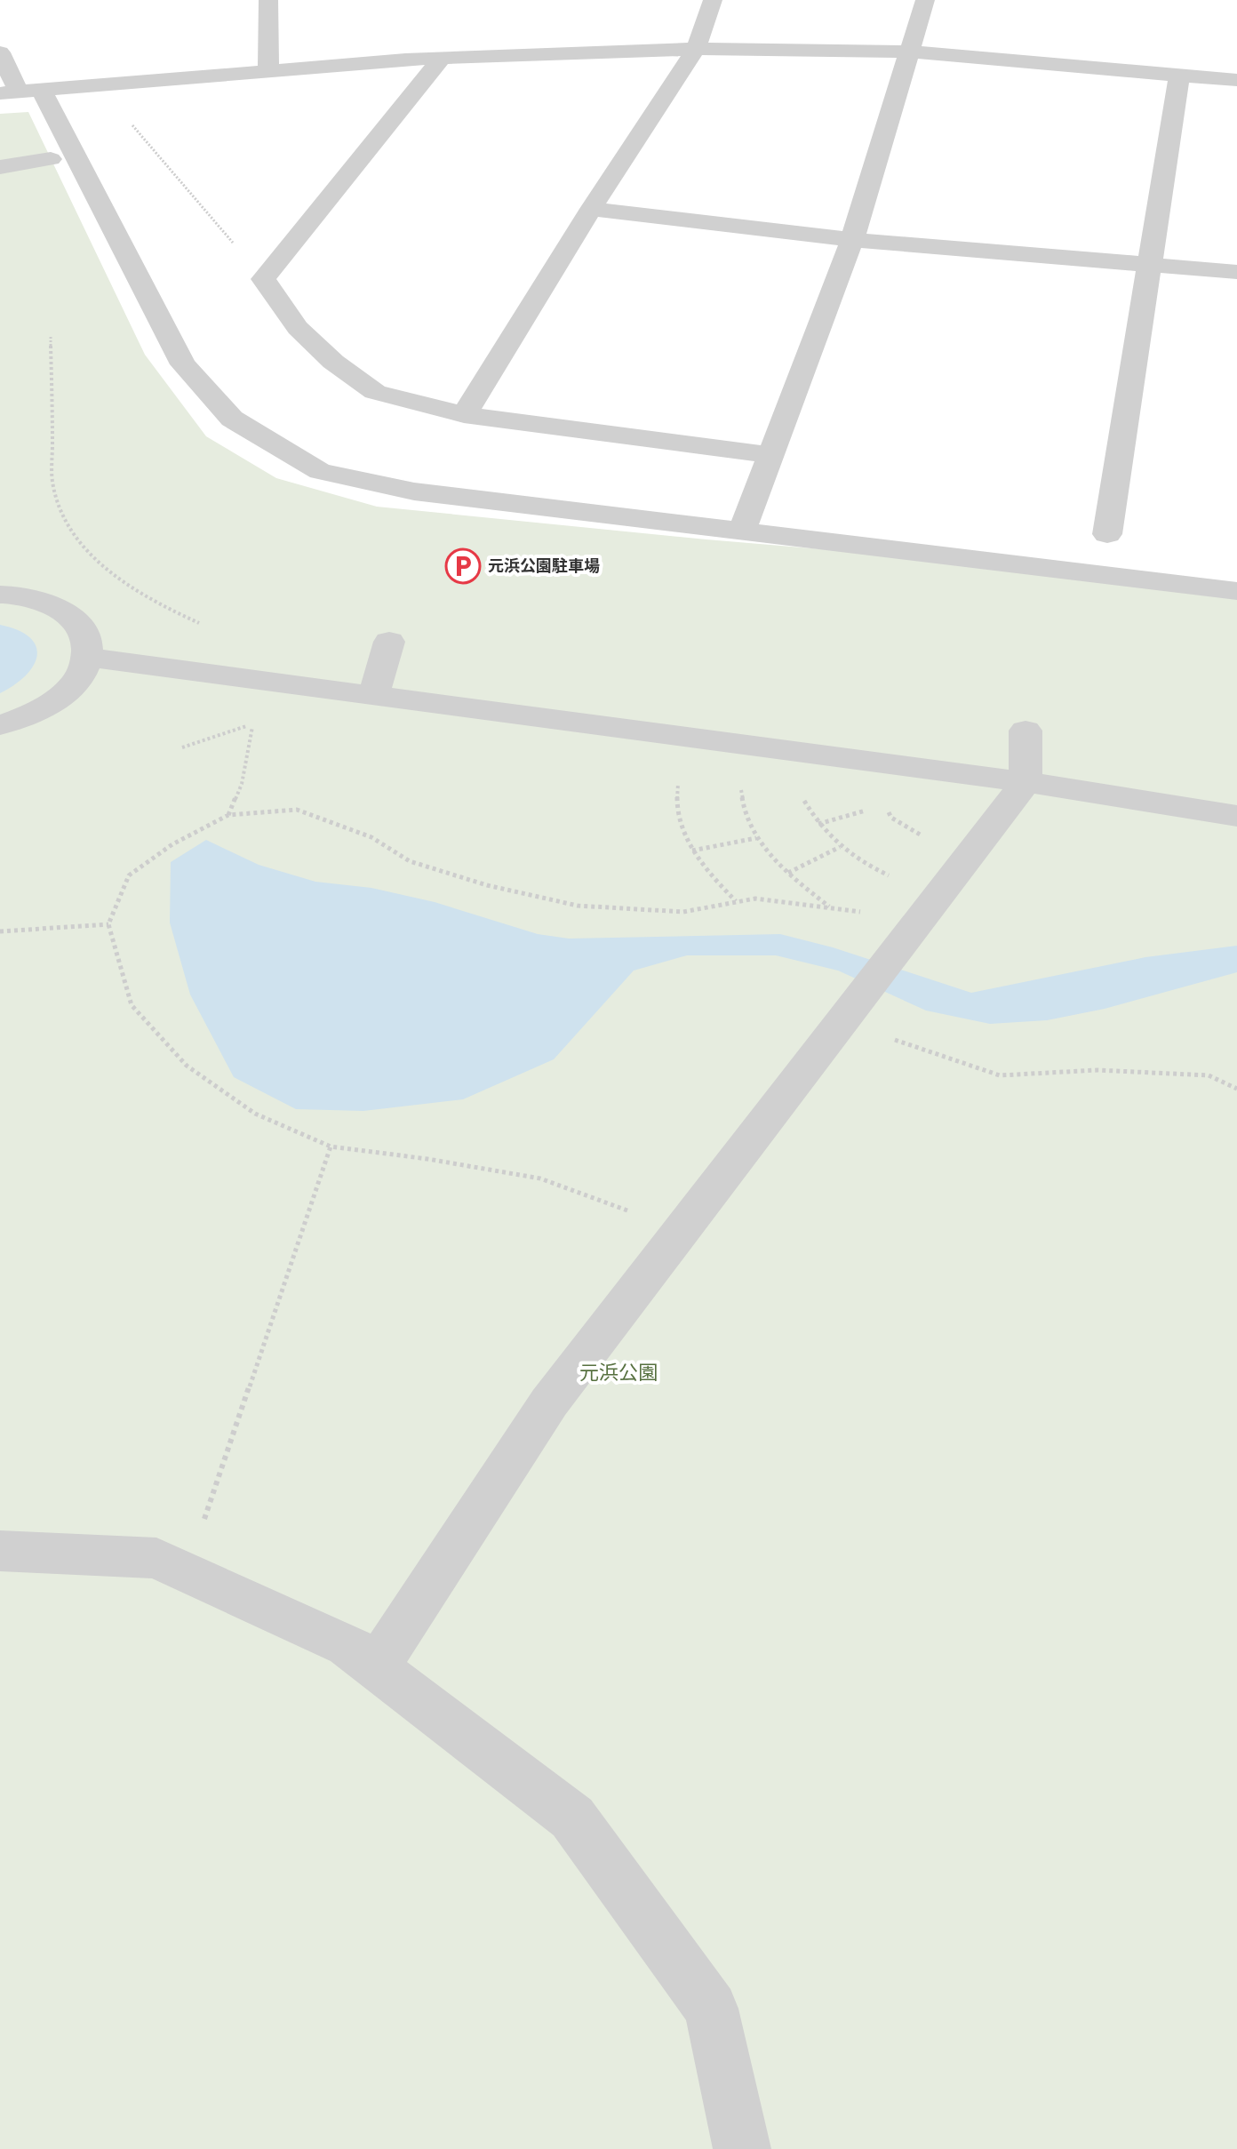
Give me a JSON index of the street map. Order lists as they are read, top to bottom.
{
  "parks": ["元浜公園"],
  "places": {
    "parking": ["元浜公園駐車場"]
  }
}
